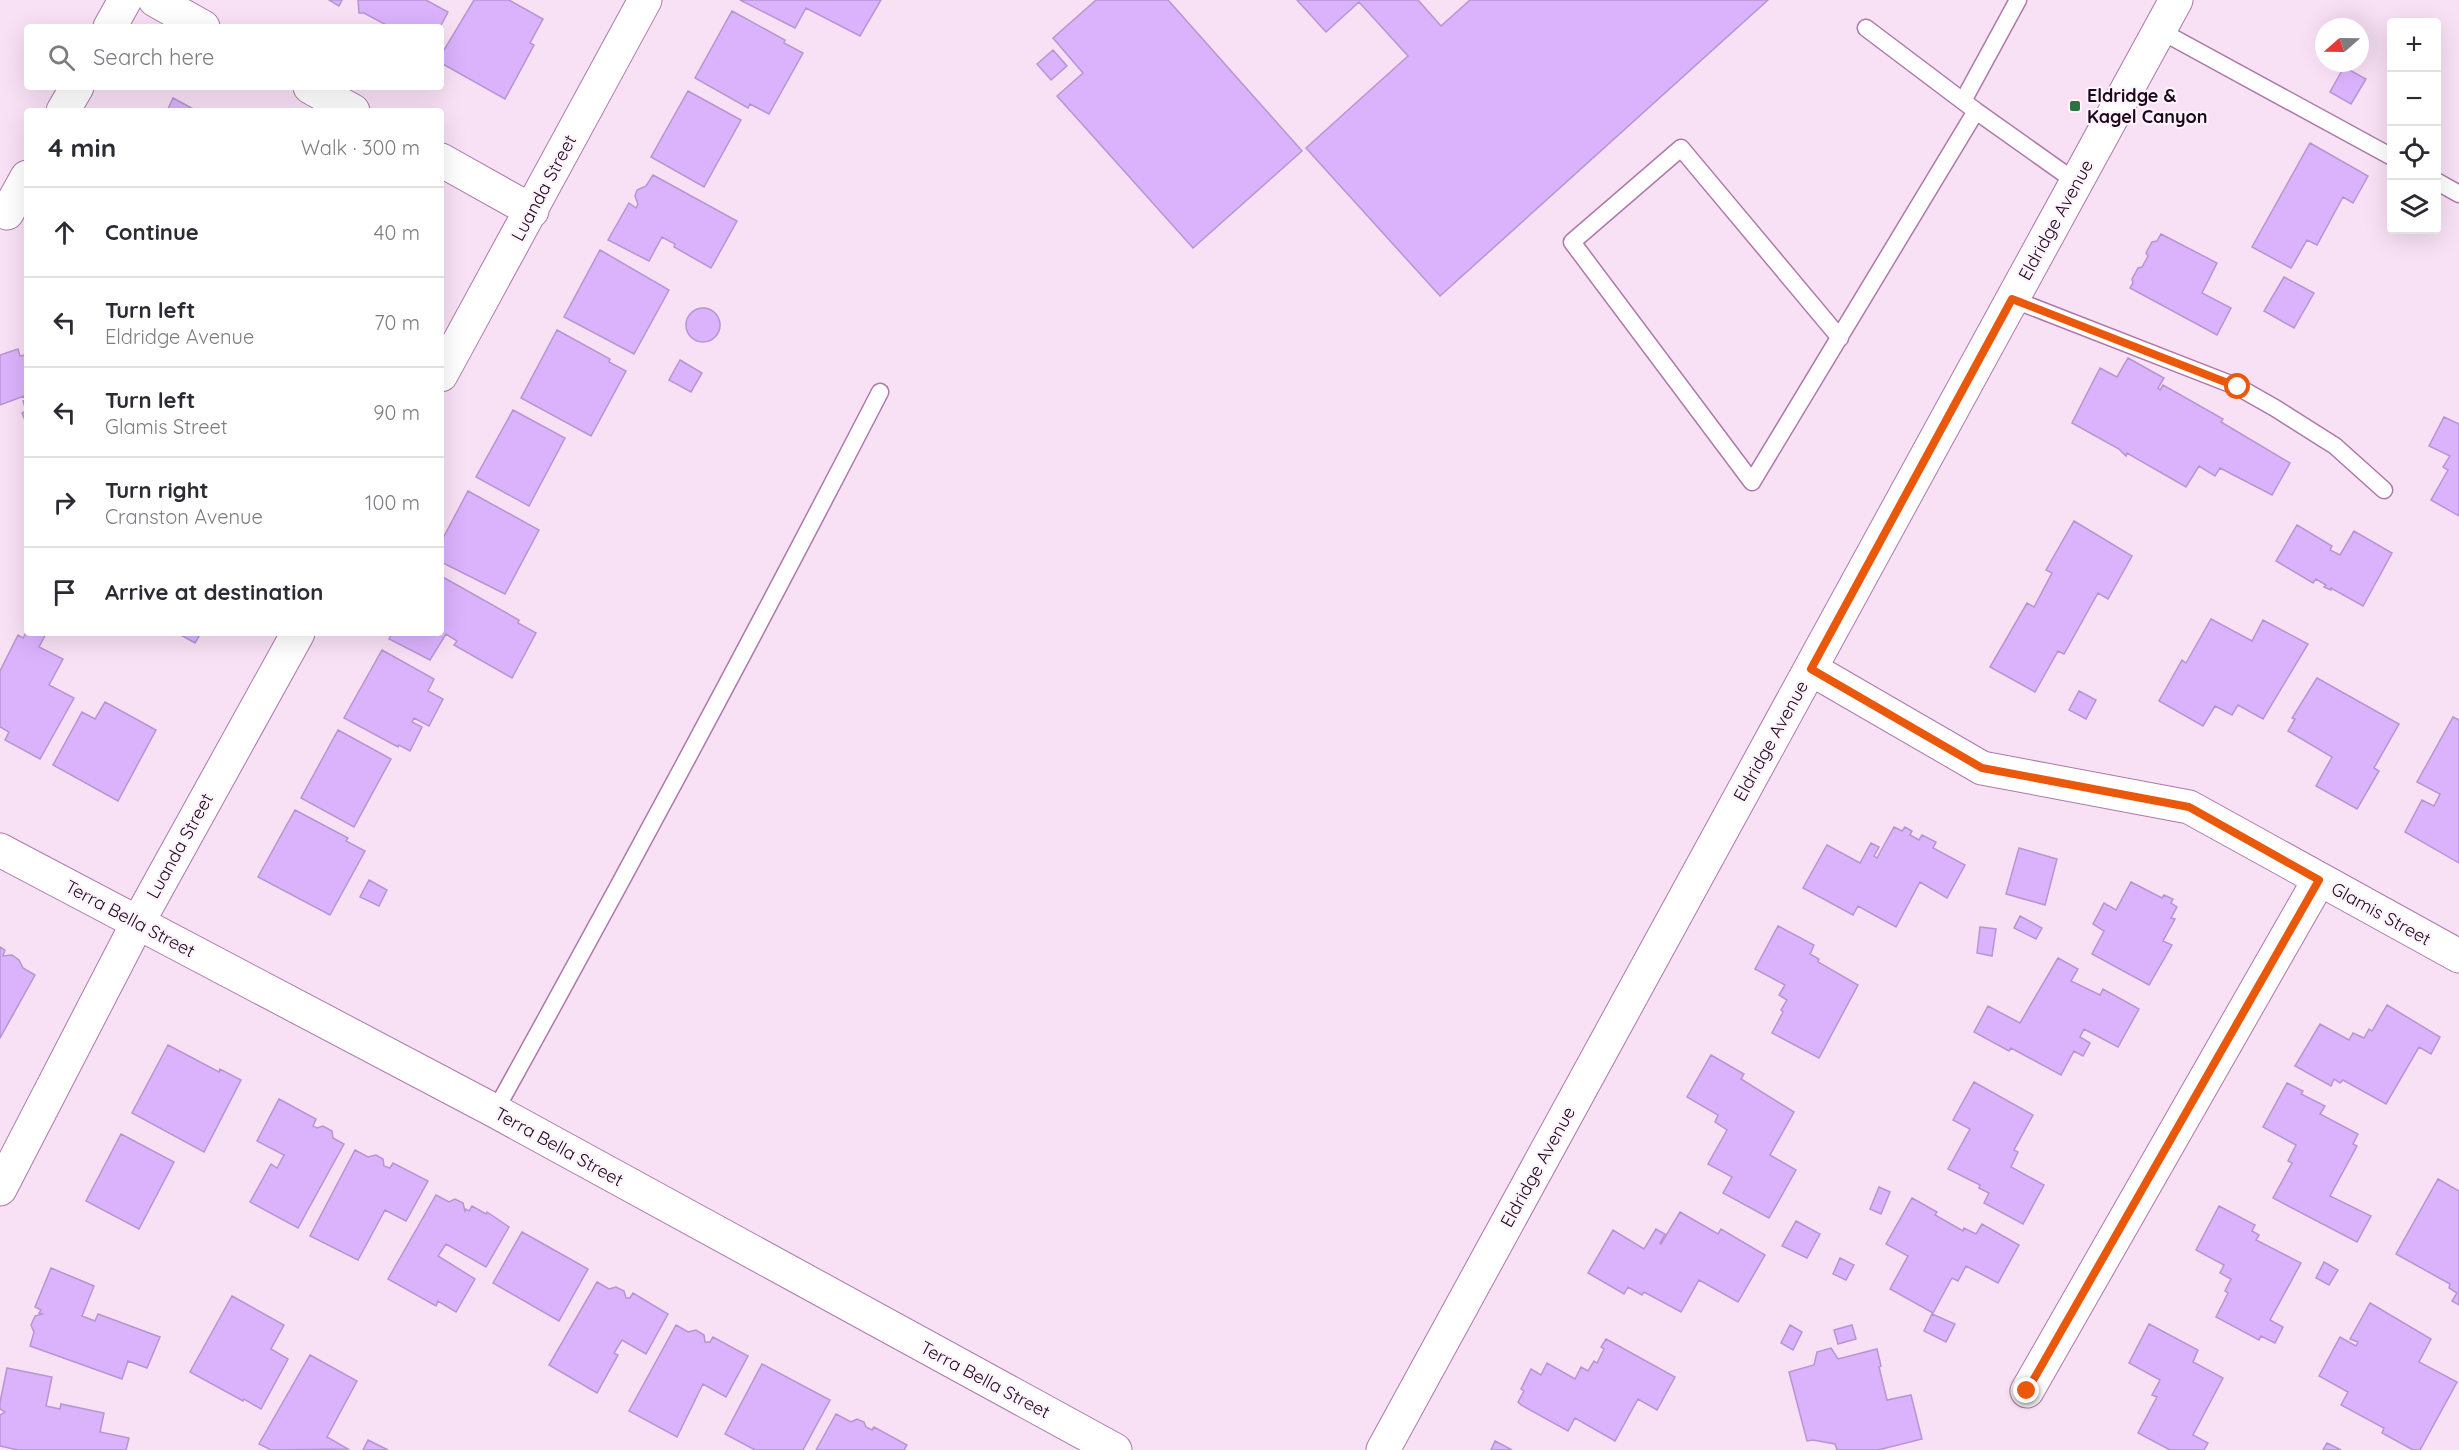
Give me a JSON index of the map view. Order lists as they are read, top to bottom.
{
  "streets": {
    "street": [
      "Luanda Street",
      "Eldridge Avenue",
      "Glamis Street",
      "Terra Bella Street"
    ]
  },
  "crossings": [
    ["Luanda Street", "Terra Bella Street"],
    ["Eldridge Avenue", "Glamis Street"]
  ],
  "places": {
    "transit": ["Eldridge & Kagel Canyon"]
  },
  "north": "left",
  "page": {
    "map_buttons": ["+", "−"],
    "search": "Search here",
    "heading": ["4 min", "Walk · 300 m"],
    "list": [
      ["Continue", "40 m"],
      ["Turn left", "Eldridge Avenue", "70 m"],
      ["Turn left", "Glamis Street", "90 m"],
      ["Turn right", "Cranston Avenue", "100 m"],
      "Arrive at destination"
    ]
  }
}
